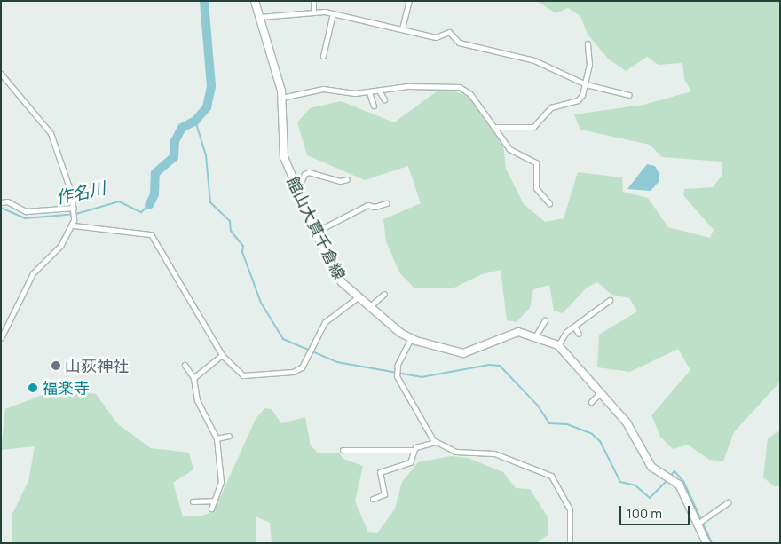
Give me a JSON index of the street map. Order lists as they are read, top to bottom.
{
  "streets": {
    "main road": ["館山大貫千倉線"]
  },
  "water": ["作名川"],
  "places": ["山荻神社", "福楽寺"],
  "scale_bar": "100 m"
}
